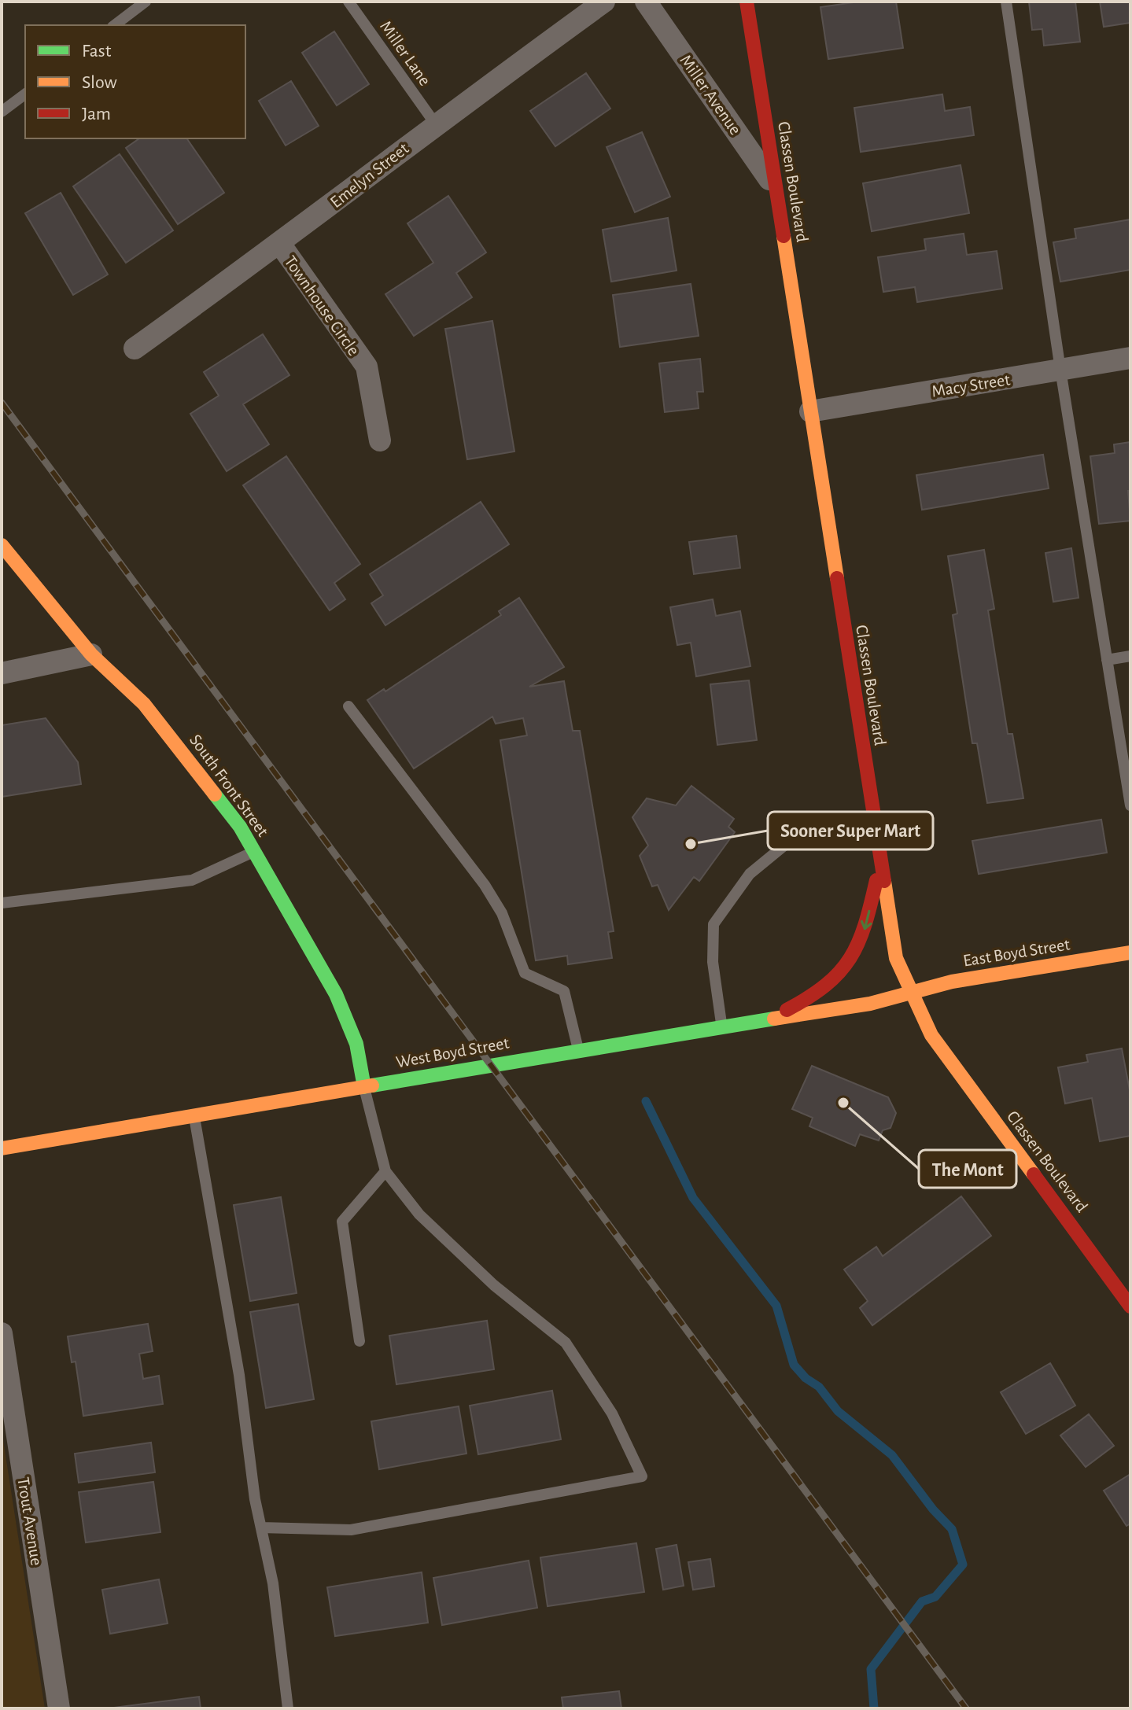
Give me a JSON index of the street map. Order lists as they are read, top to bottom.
{
  "streets": {
    "street": [
      "Miller Avenue",
      "Emelyn Street",
      "Classen Boulevard",
      "Townhouse Circle",
      "Macy Street",
      "South Front Street",
      "East Boyd Street",
      "West Boyd Street",
      "Trout Avenue"
    ],
    "lane": ["Miller Lane"]
  },
  "crossings": [
    ["Miller Lane", "Emelyn Street"],
    ["Miller Avenue", "Classen Boulevard"],
    ["Emelyn Street", "Townhouse Circle"],
    ["Classen Boulevard", "Macy Street"],
    ["Classen Boulevard", "East Boyd Street"],
    ["Classen Boulevard", "West Boyd Street"],
    ["South Front Street", "West Boyd Street"],
    ["East Boyd Street", "West Boyd Street"]
  ],
  "places": ["Sooner Super Mart", "The Mont"],
  "legend": ["Fast", "Slow", "Jam"]
}
